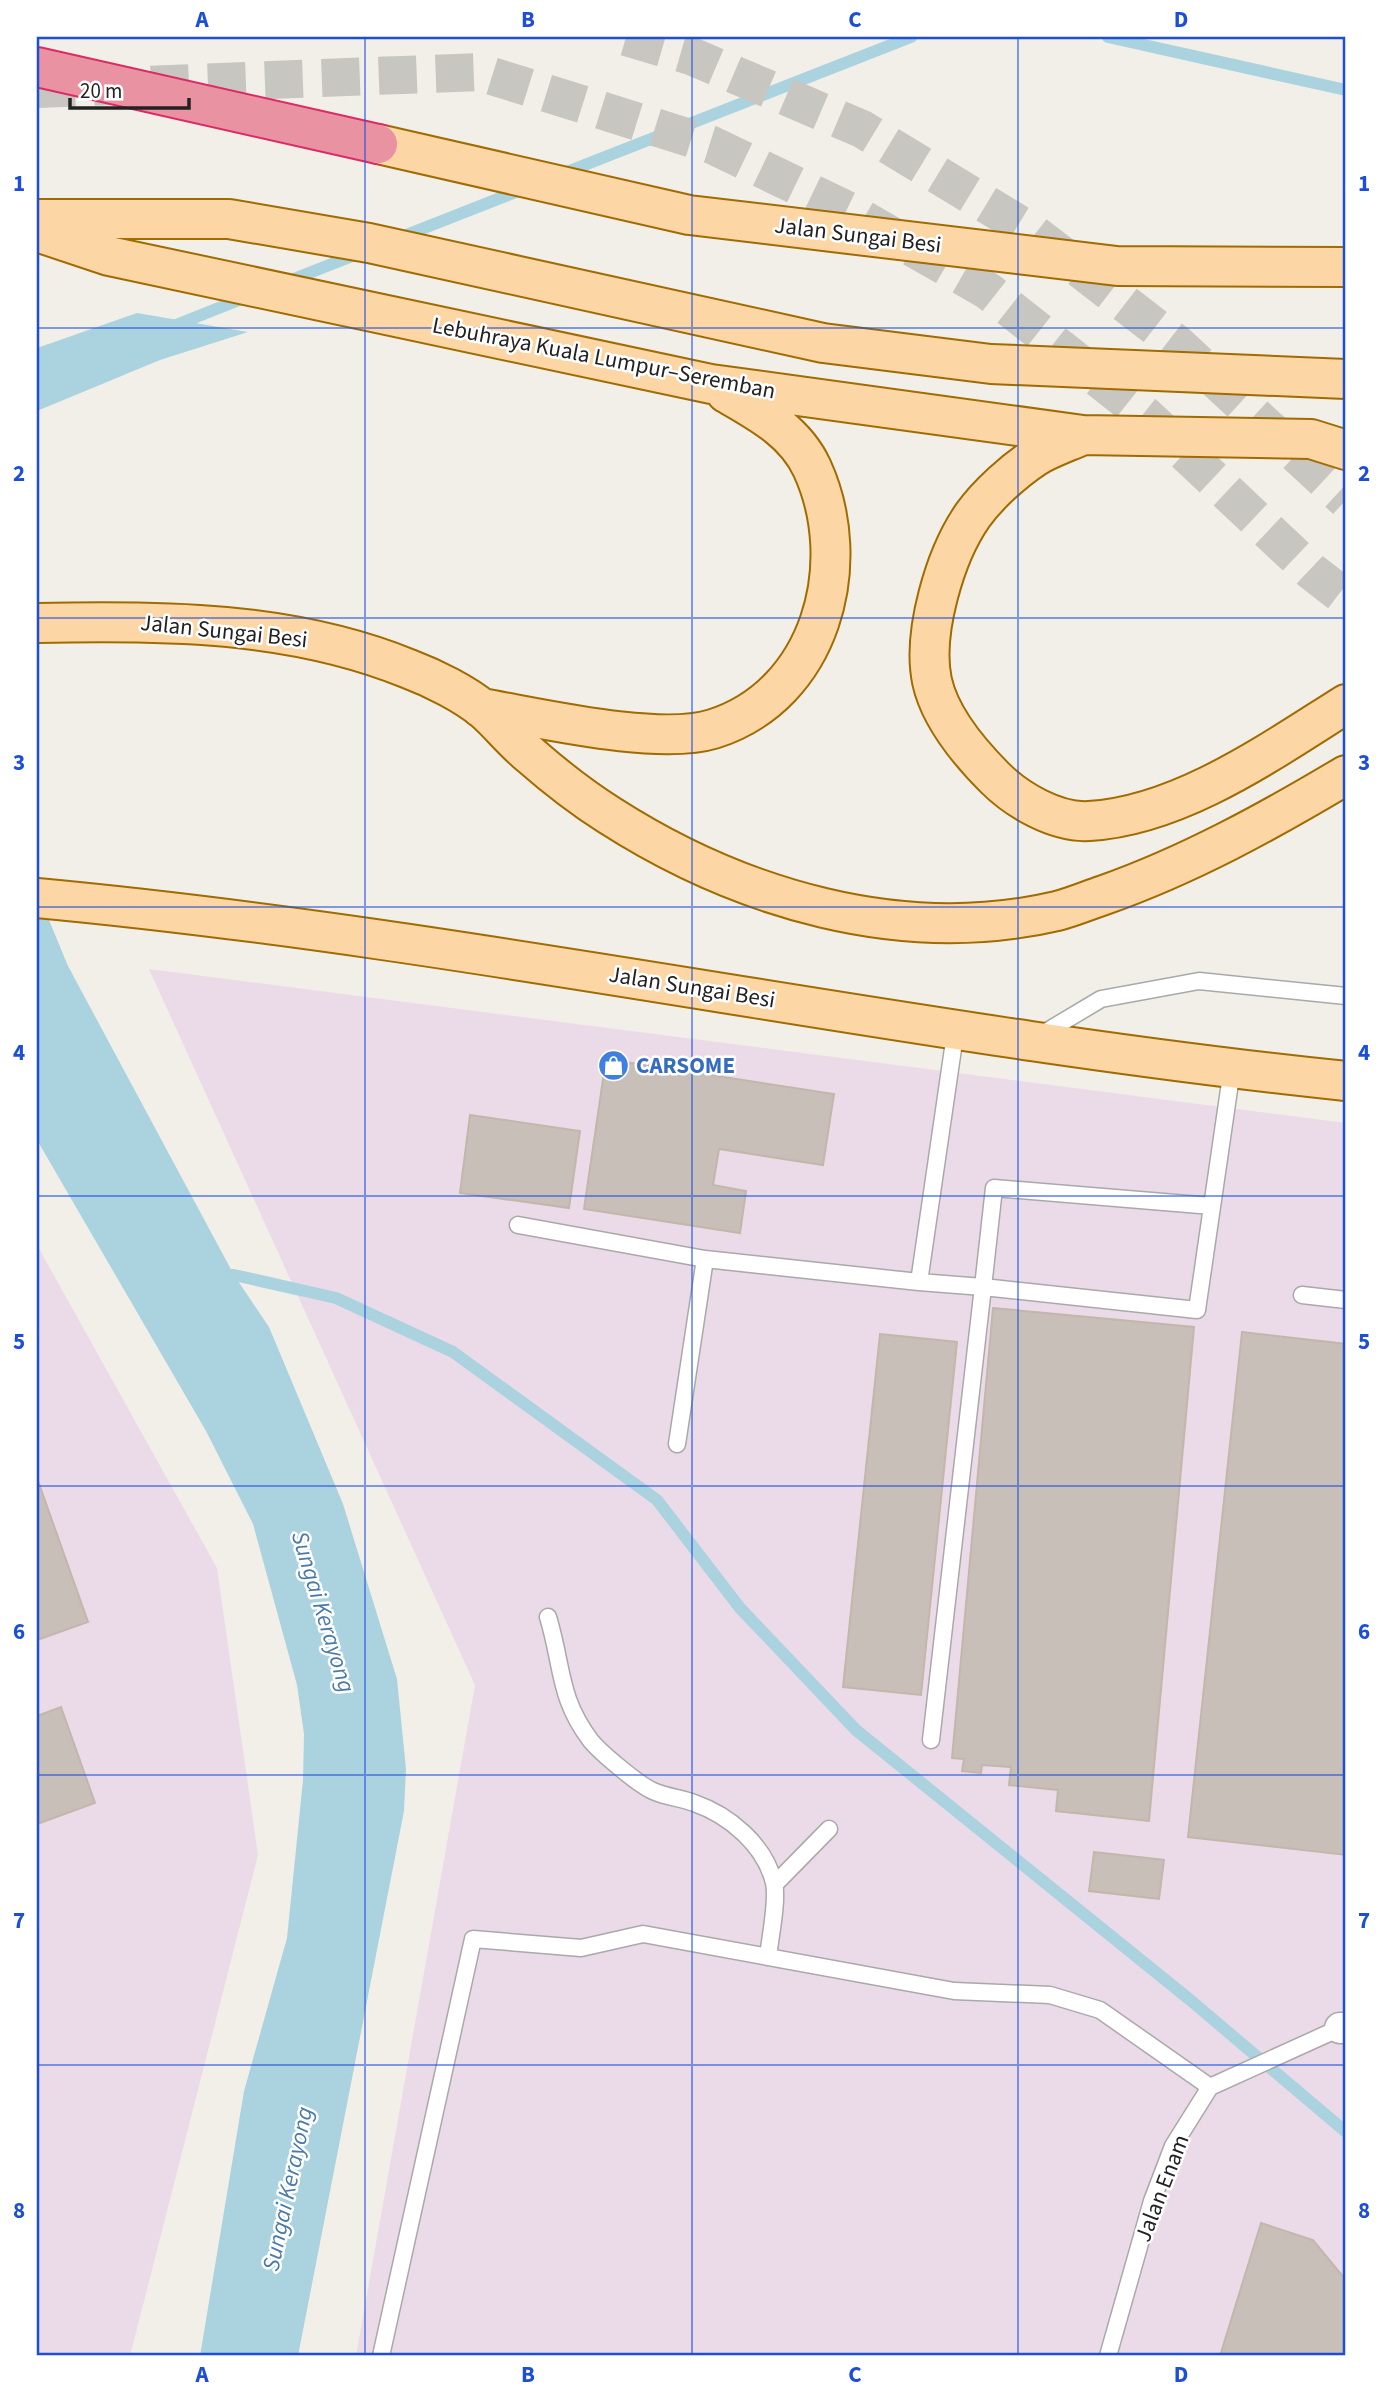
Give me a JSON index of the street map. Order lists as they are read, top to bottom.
{
  "streets": {
    "main road": ["Jalan Sungai Besi", "Lebuhraya Kuala Lumpur–Seremban"],
    "lane": ["Jalan Enam"]
  },
  "water": ["Sungai Kerayong"],
  "places": {
    "shop": ["CARSOME"]
  },
  "scale_bar": "20 m",
  "grid": {
    "columns": [
      "A",
      "B",
      "C",
      "D"
    ],
    "rows": [
      "1",
      "2",
      "3",
      "4",
      "5",
      "6",
      "7",
      "8"
    ]
  }
}
